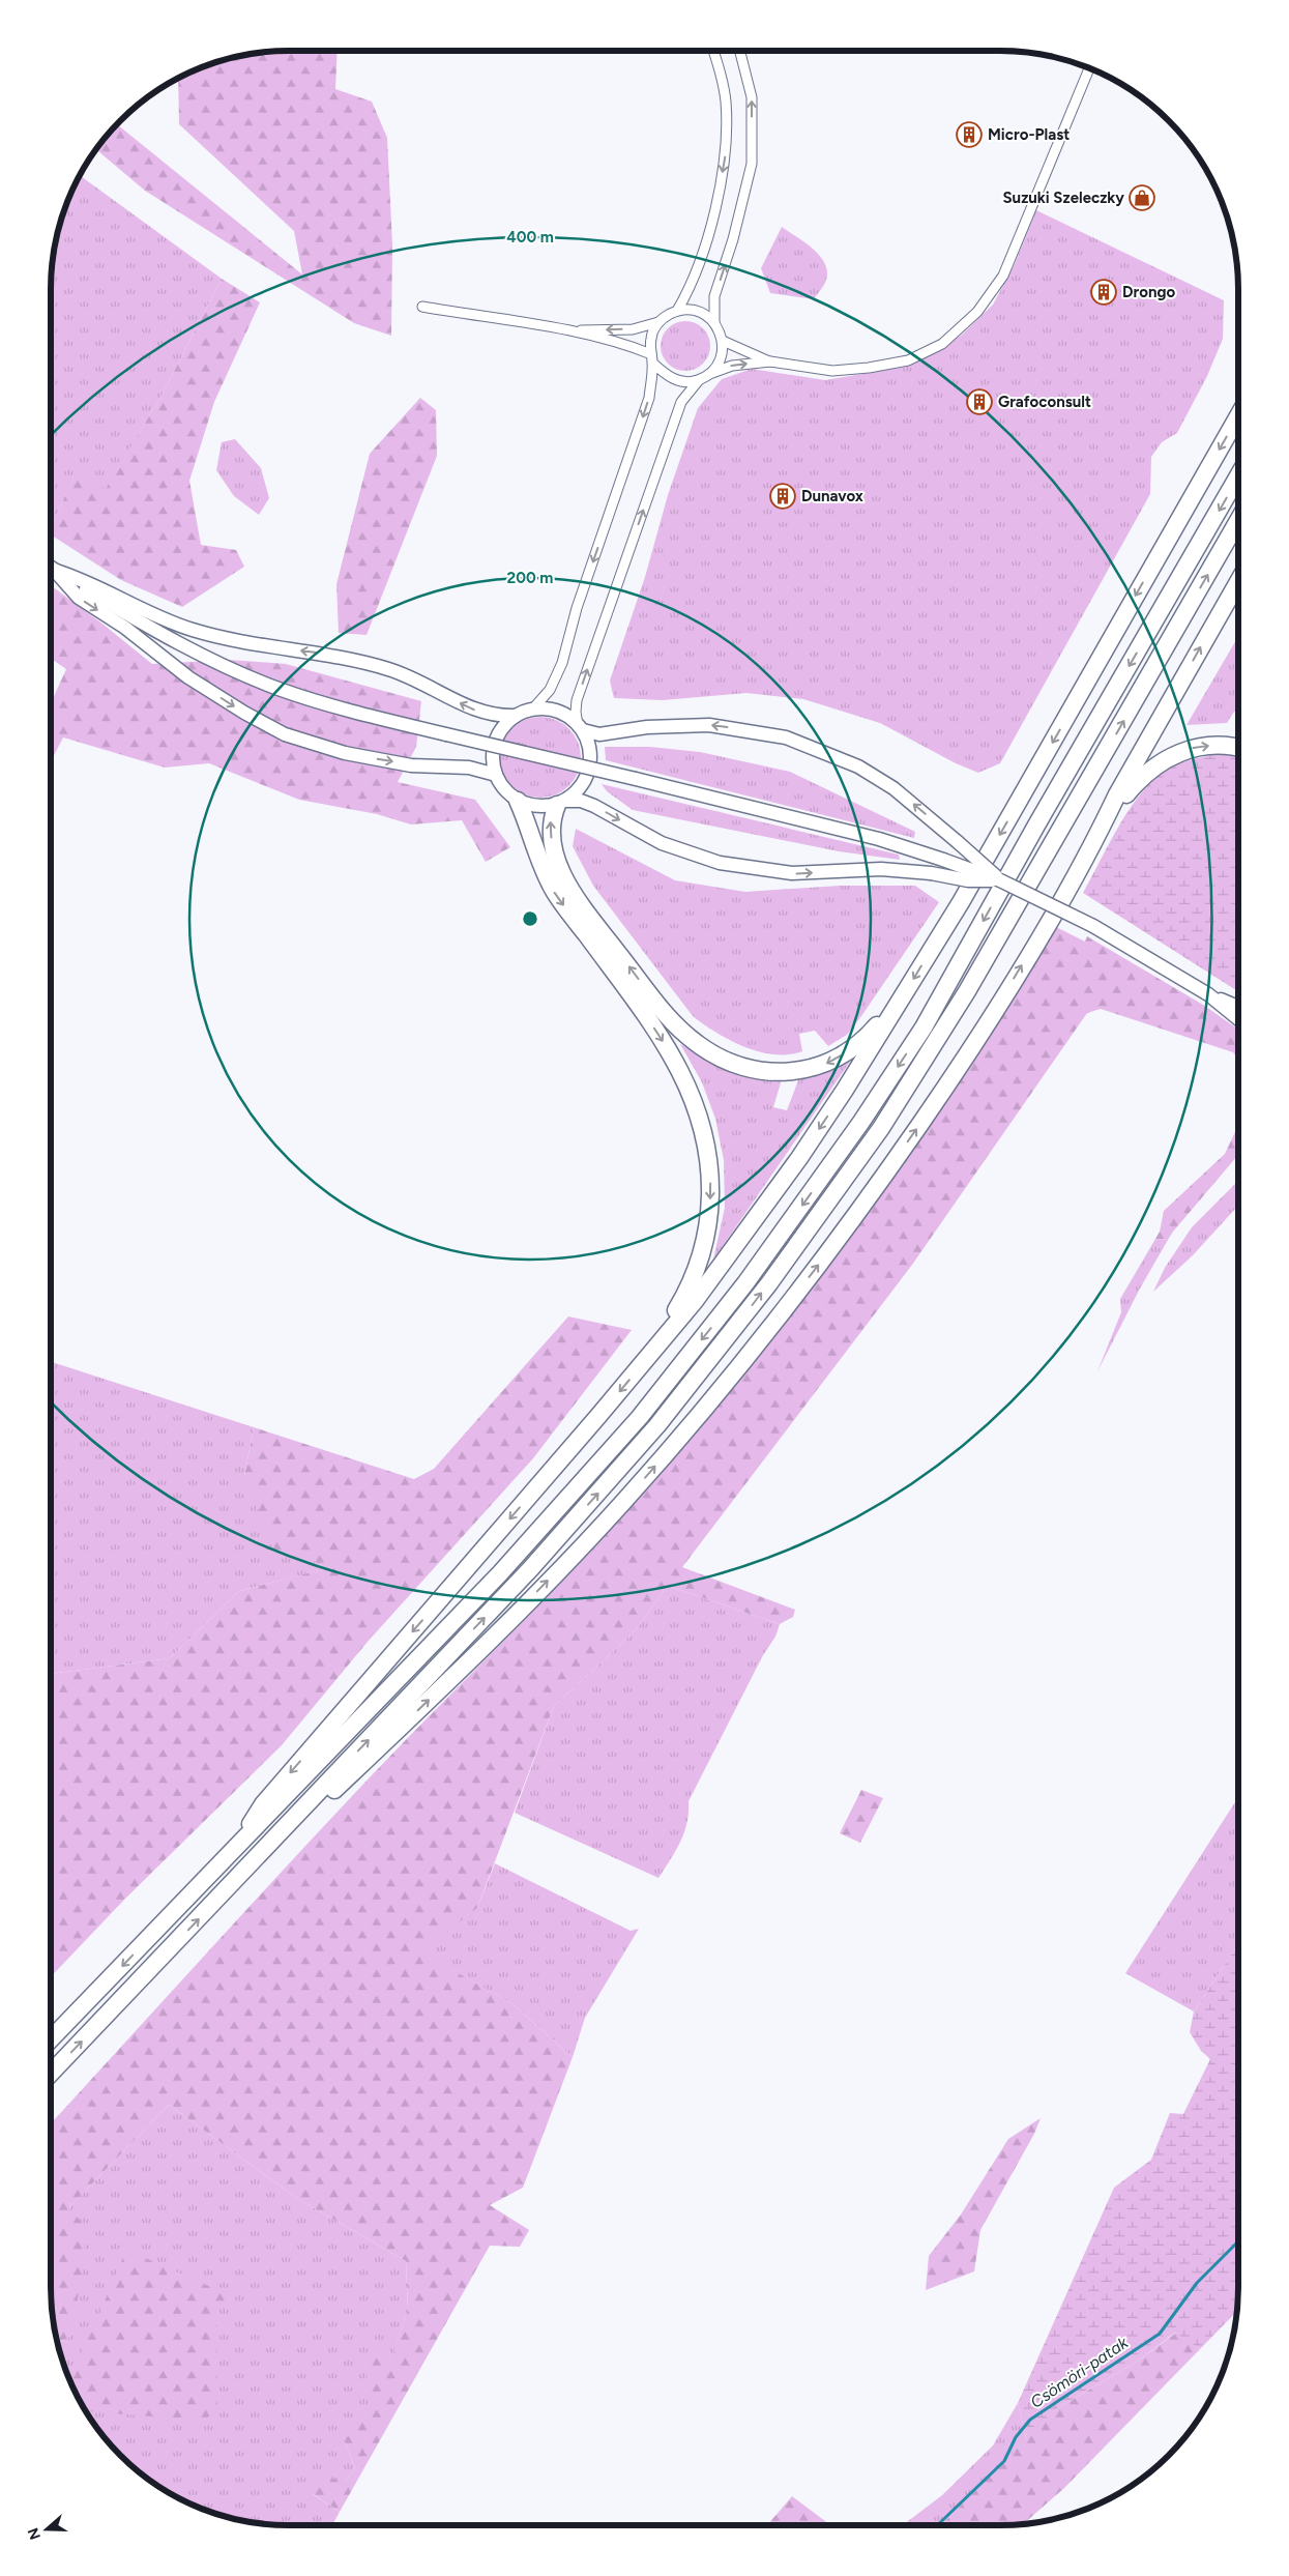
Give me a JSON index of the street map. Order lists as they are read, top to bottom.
{
  "water": ["Csömöri-patak"],
  "places": {
    "building": [
      "Micro-Plast",
      "Drongo",
      "Grafoconsult",
      "Dunavox"
    ],
    "shop": ["Suzuki Szeleczky"]
  },
  "north": "left",
  "rings": ["400 m", "200 m"]
}
